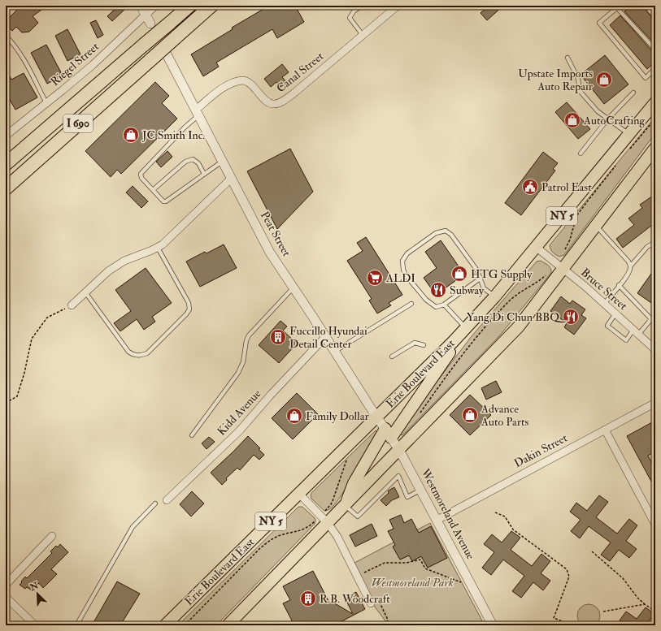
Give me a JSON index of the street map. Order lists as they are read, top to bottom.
{
  "streets": {
    "highway": ["I 690"],
    "main road": ["NY 5", "Erie Boulevard East"],
    "street": [
      "Riegel Street",
      "Canal Street",
      "Peat Street",
      "Bruce Street",
      "Kidd Avenue",
      "Dakin Street",
      "Westmoreland Avenue"
    ]
  },
  "crossings": [
    ["Canal Street", "Peat Street"],
    ["NY 5", "Bruce Street"],
    ["NY 5", "Westmoreland Avenue"],
    ["Peat Street", "Erie Boulevard East"],
    ["Peat Street", "Kidd Avenue"],
    ["Peat Street", "Westmoreland Avenue"],
    ["Bruce Street", "Erie Boulevard East"],
    ["Erie Boulevard East", "Westmoreland Avenue"],
    ["Dakin Street", "Westmoreland Avenue"]
  ],
  "parks": ["Westmoreland Park"],
  "places": {
    "shop": [
      "Upstate Imports Auto Repair",
      "AutoCrafting",
      "JC Smith Inc.",
      "HTG Supply",
      "Advance Auto Parts",
      "Family Dollar"
    ],
    "public building": ["Patrol East"],
    "supermarket": ["ALDI"],
    "restaurant": ["Subway", "Yang Di Chun BBQ"],
    "building": ["Fuccillo Hyundai Detail Center", "R.B. Woodcraft"]
  },
  "north": "top left"
}
